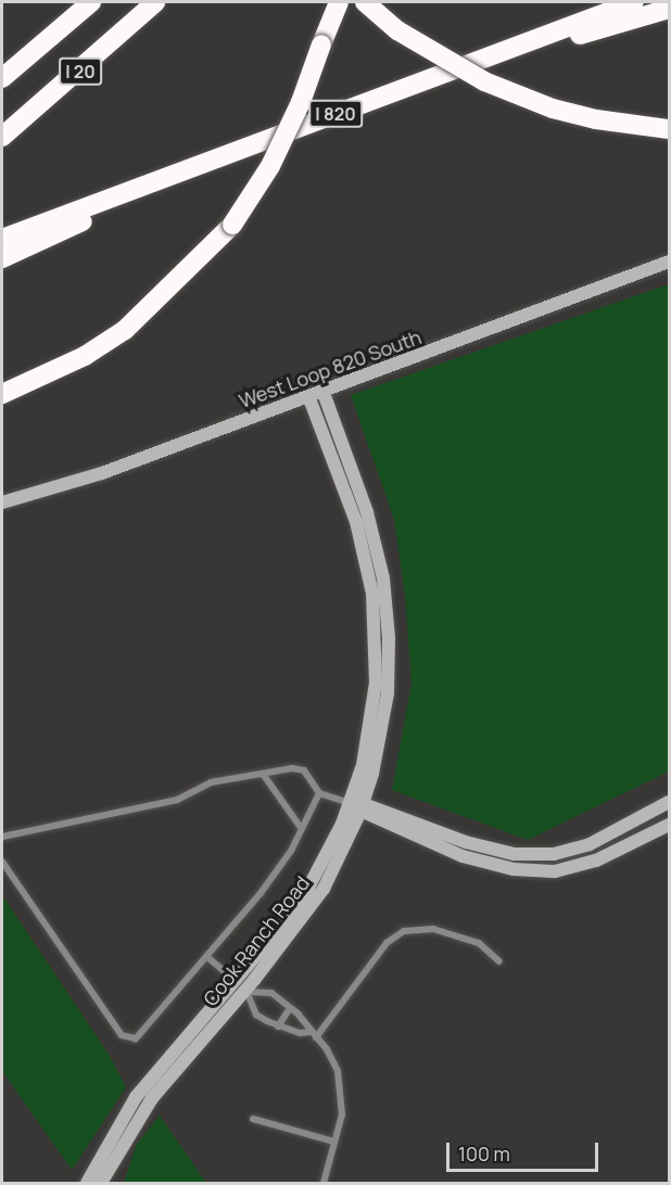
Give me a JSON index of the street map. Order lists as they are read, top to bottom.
{
  "streets": {
    "highway": ["I 20", "I 820"],
    "street": ["West Loop 820 South", "Cook Ranch Road"]
  },
  "crossings": [
    ["West Loop 820 South", "Cook Ranch Road"]
  ],
  "scale_bar": "100 m"
}
